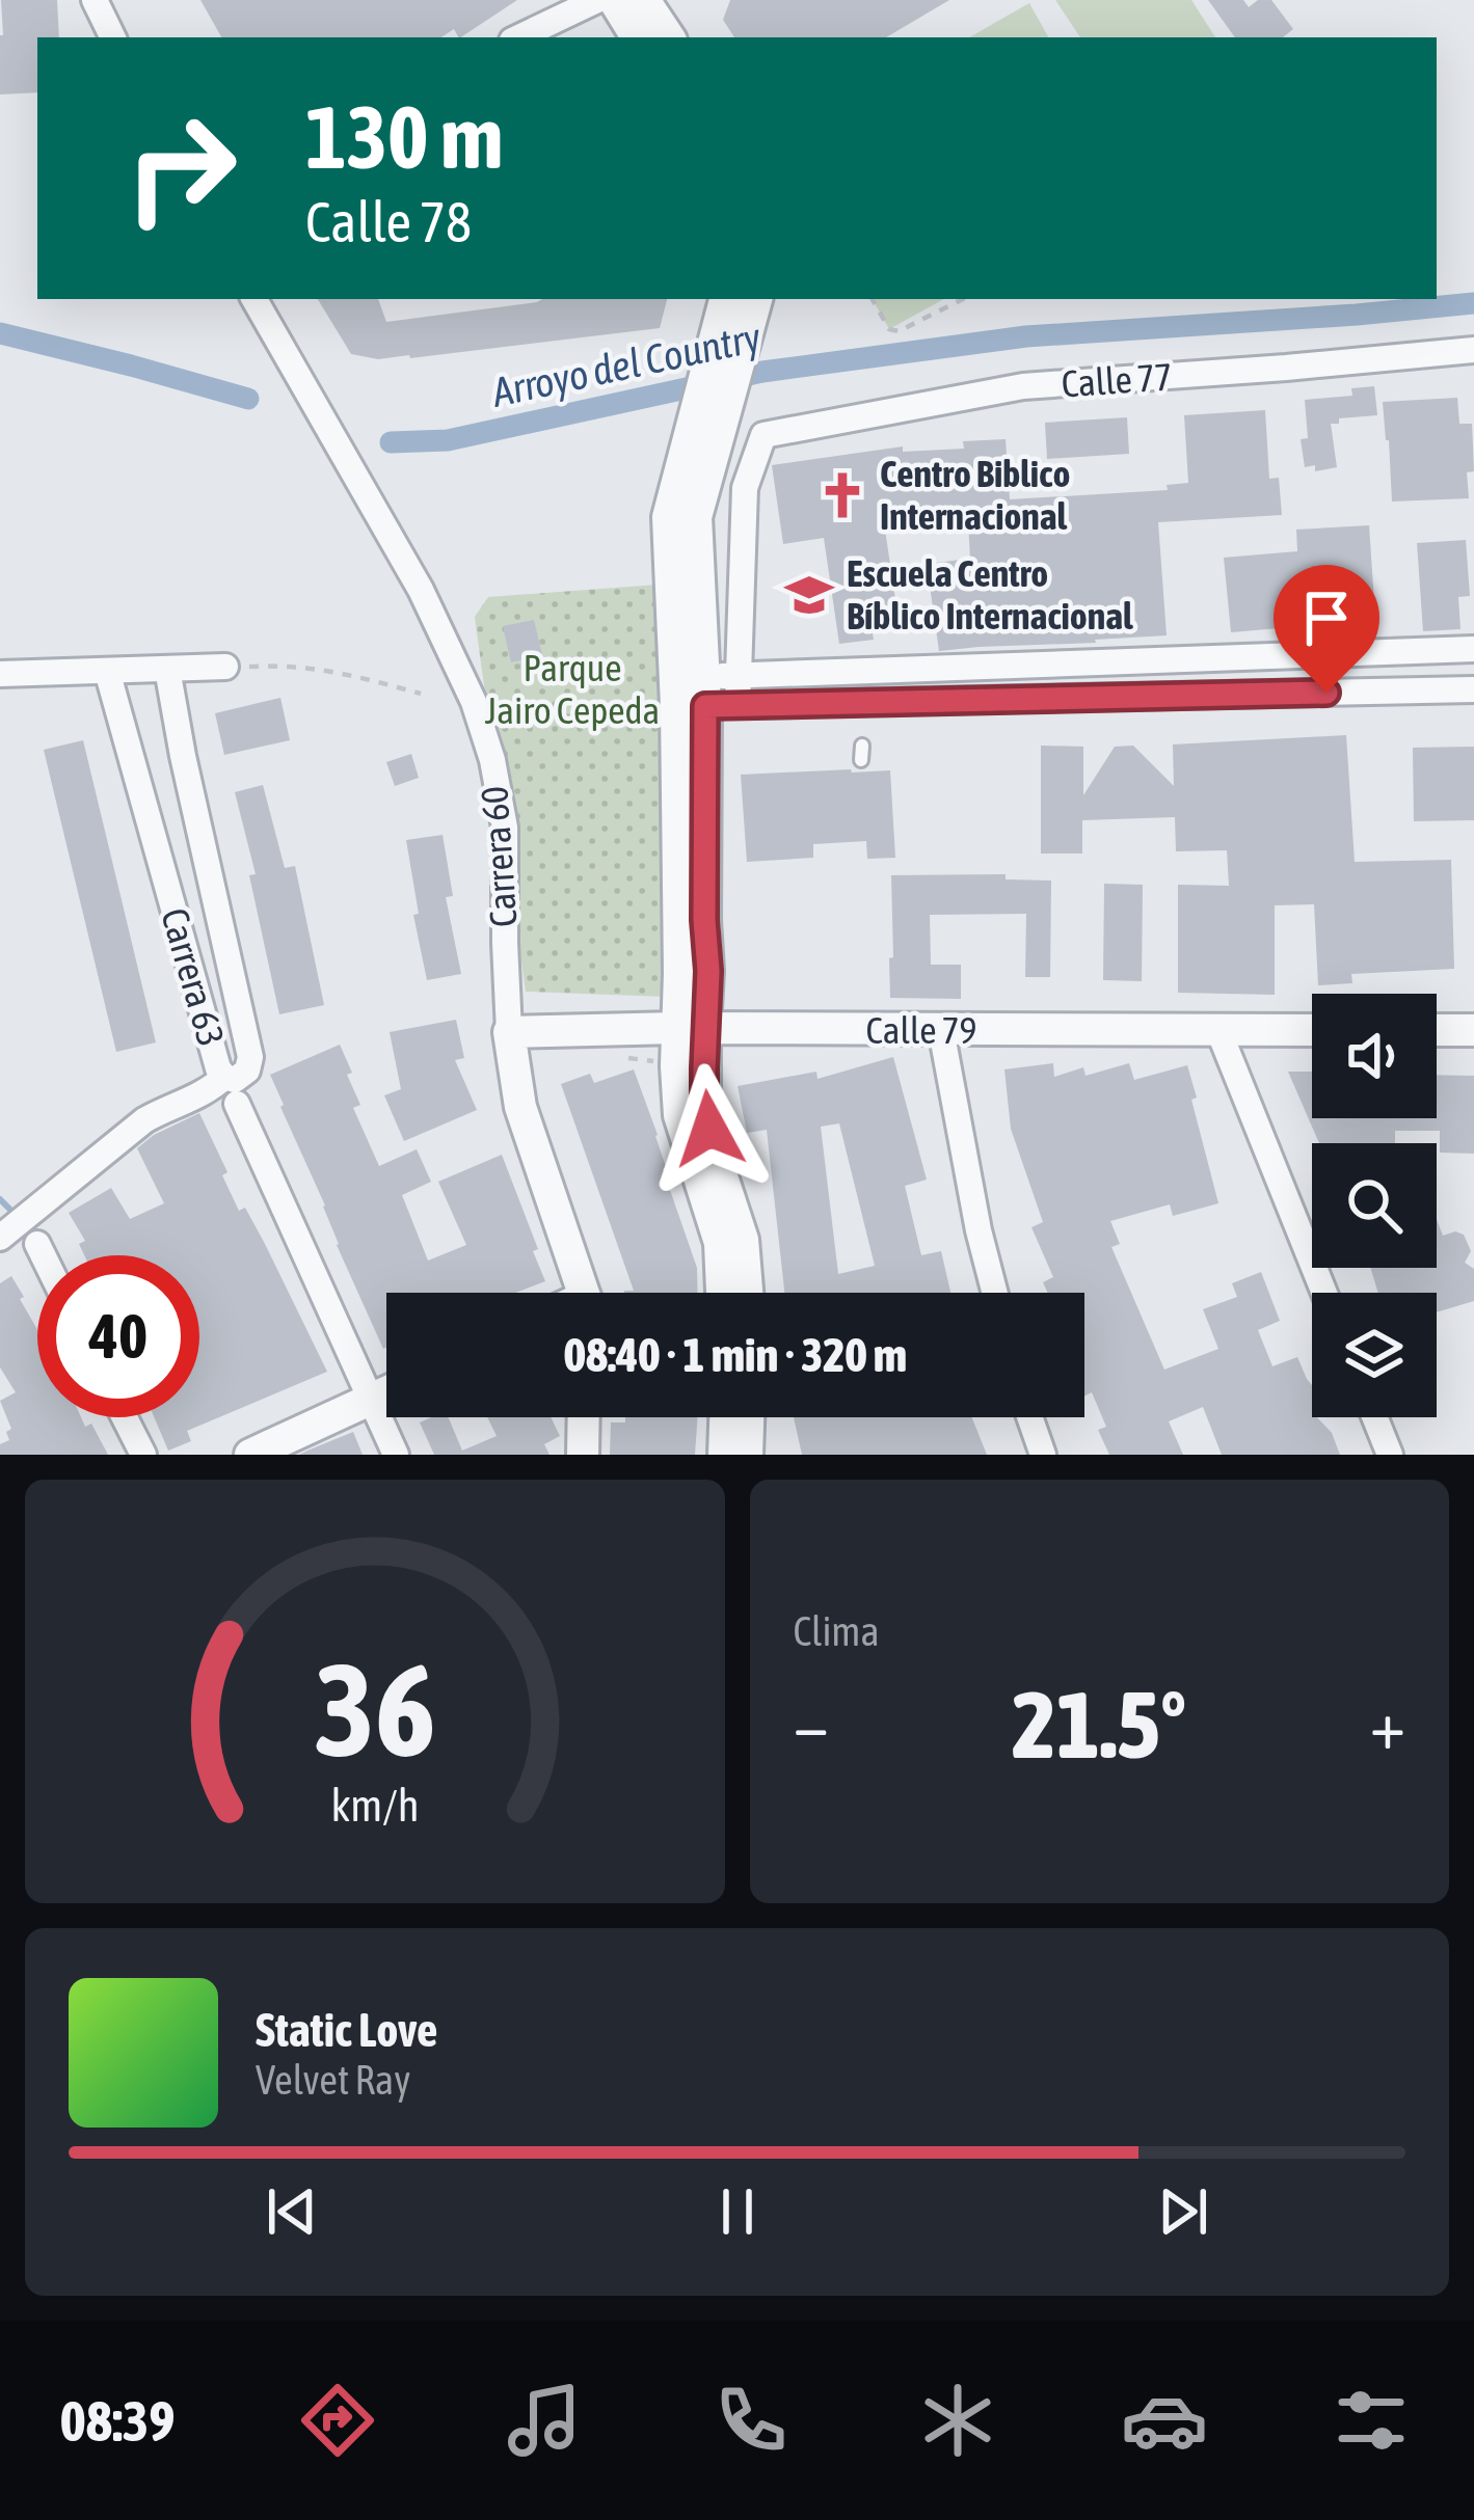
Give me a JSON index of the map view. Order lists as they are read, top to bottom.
{
  "streets": {
    "street": [
      "Calle 77",
      "Carrera 60",
      "Carrera 63",
      "Calle 79"
    ]
  },
  "crossings": [
    ["Carrera 60", "Calle 79"]
  ],
  "water": ["Arroyo del Country"],
  "parks": ["Parque Jairo Cepeda"],
  "places": {
    "church": ["Centro Biblico Internacional"],
    "school or university": ["Escuela Centro Bíblico Internacional"]
  },
  "page": {
    "turn": ["130 m", "Calle 78"],
    "limit": "40",
    "trip": "08:40 · 1 min · 320 m",
    "tile": "Clima",
    "heat": ["−", "21.5°", "+"],
    "song": ["Static Love", "Velvet Ray"],
    "tabs": "08:39",
    "gauge": ["36", "km/h"]
  }
}
